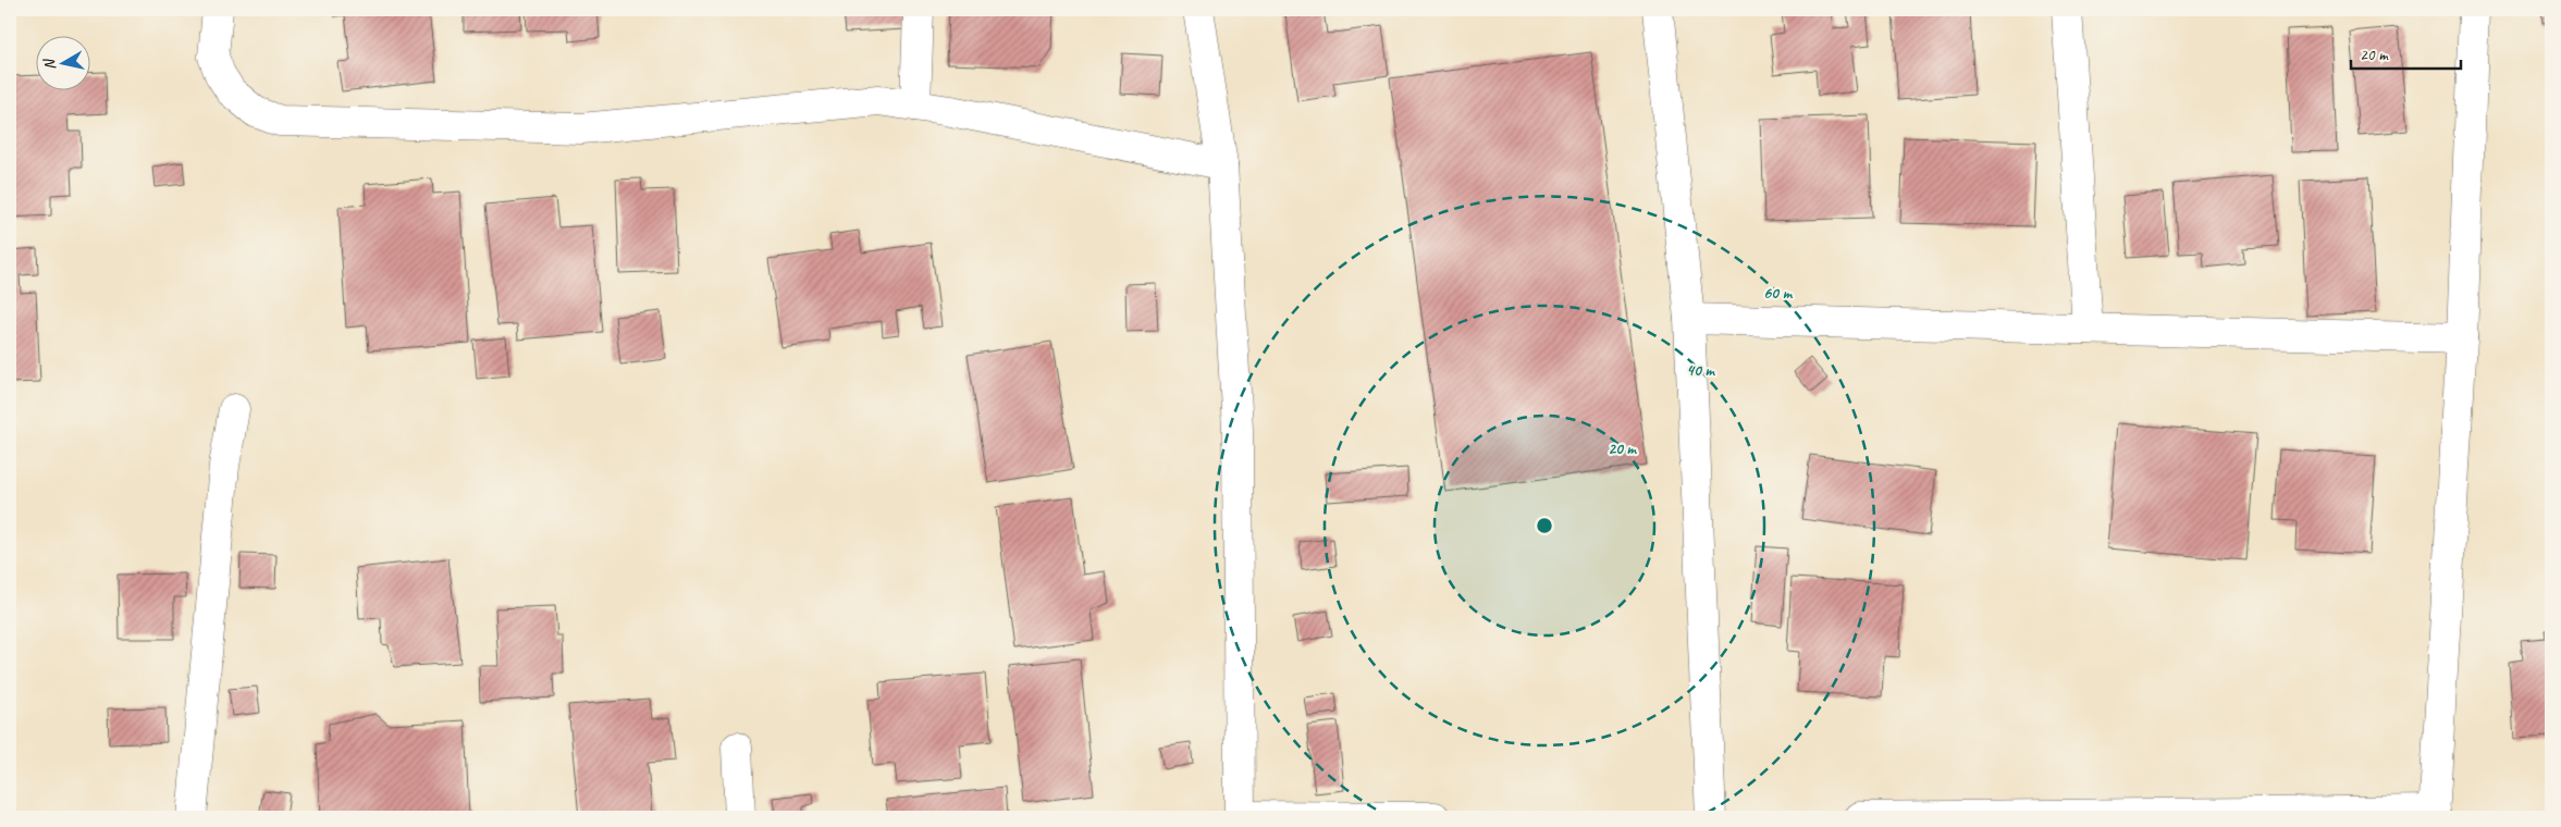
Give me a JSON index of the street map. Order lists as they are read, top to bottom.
{
  "scale_bar": "20 m",
  "north": "left",
  "rings": ["60 m", "40 m", "20 m"]
}
